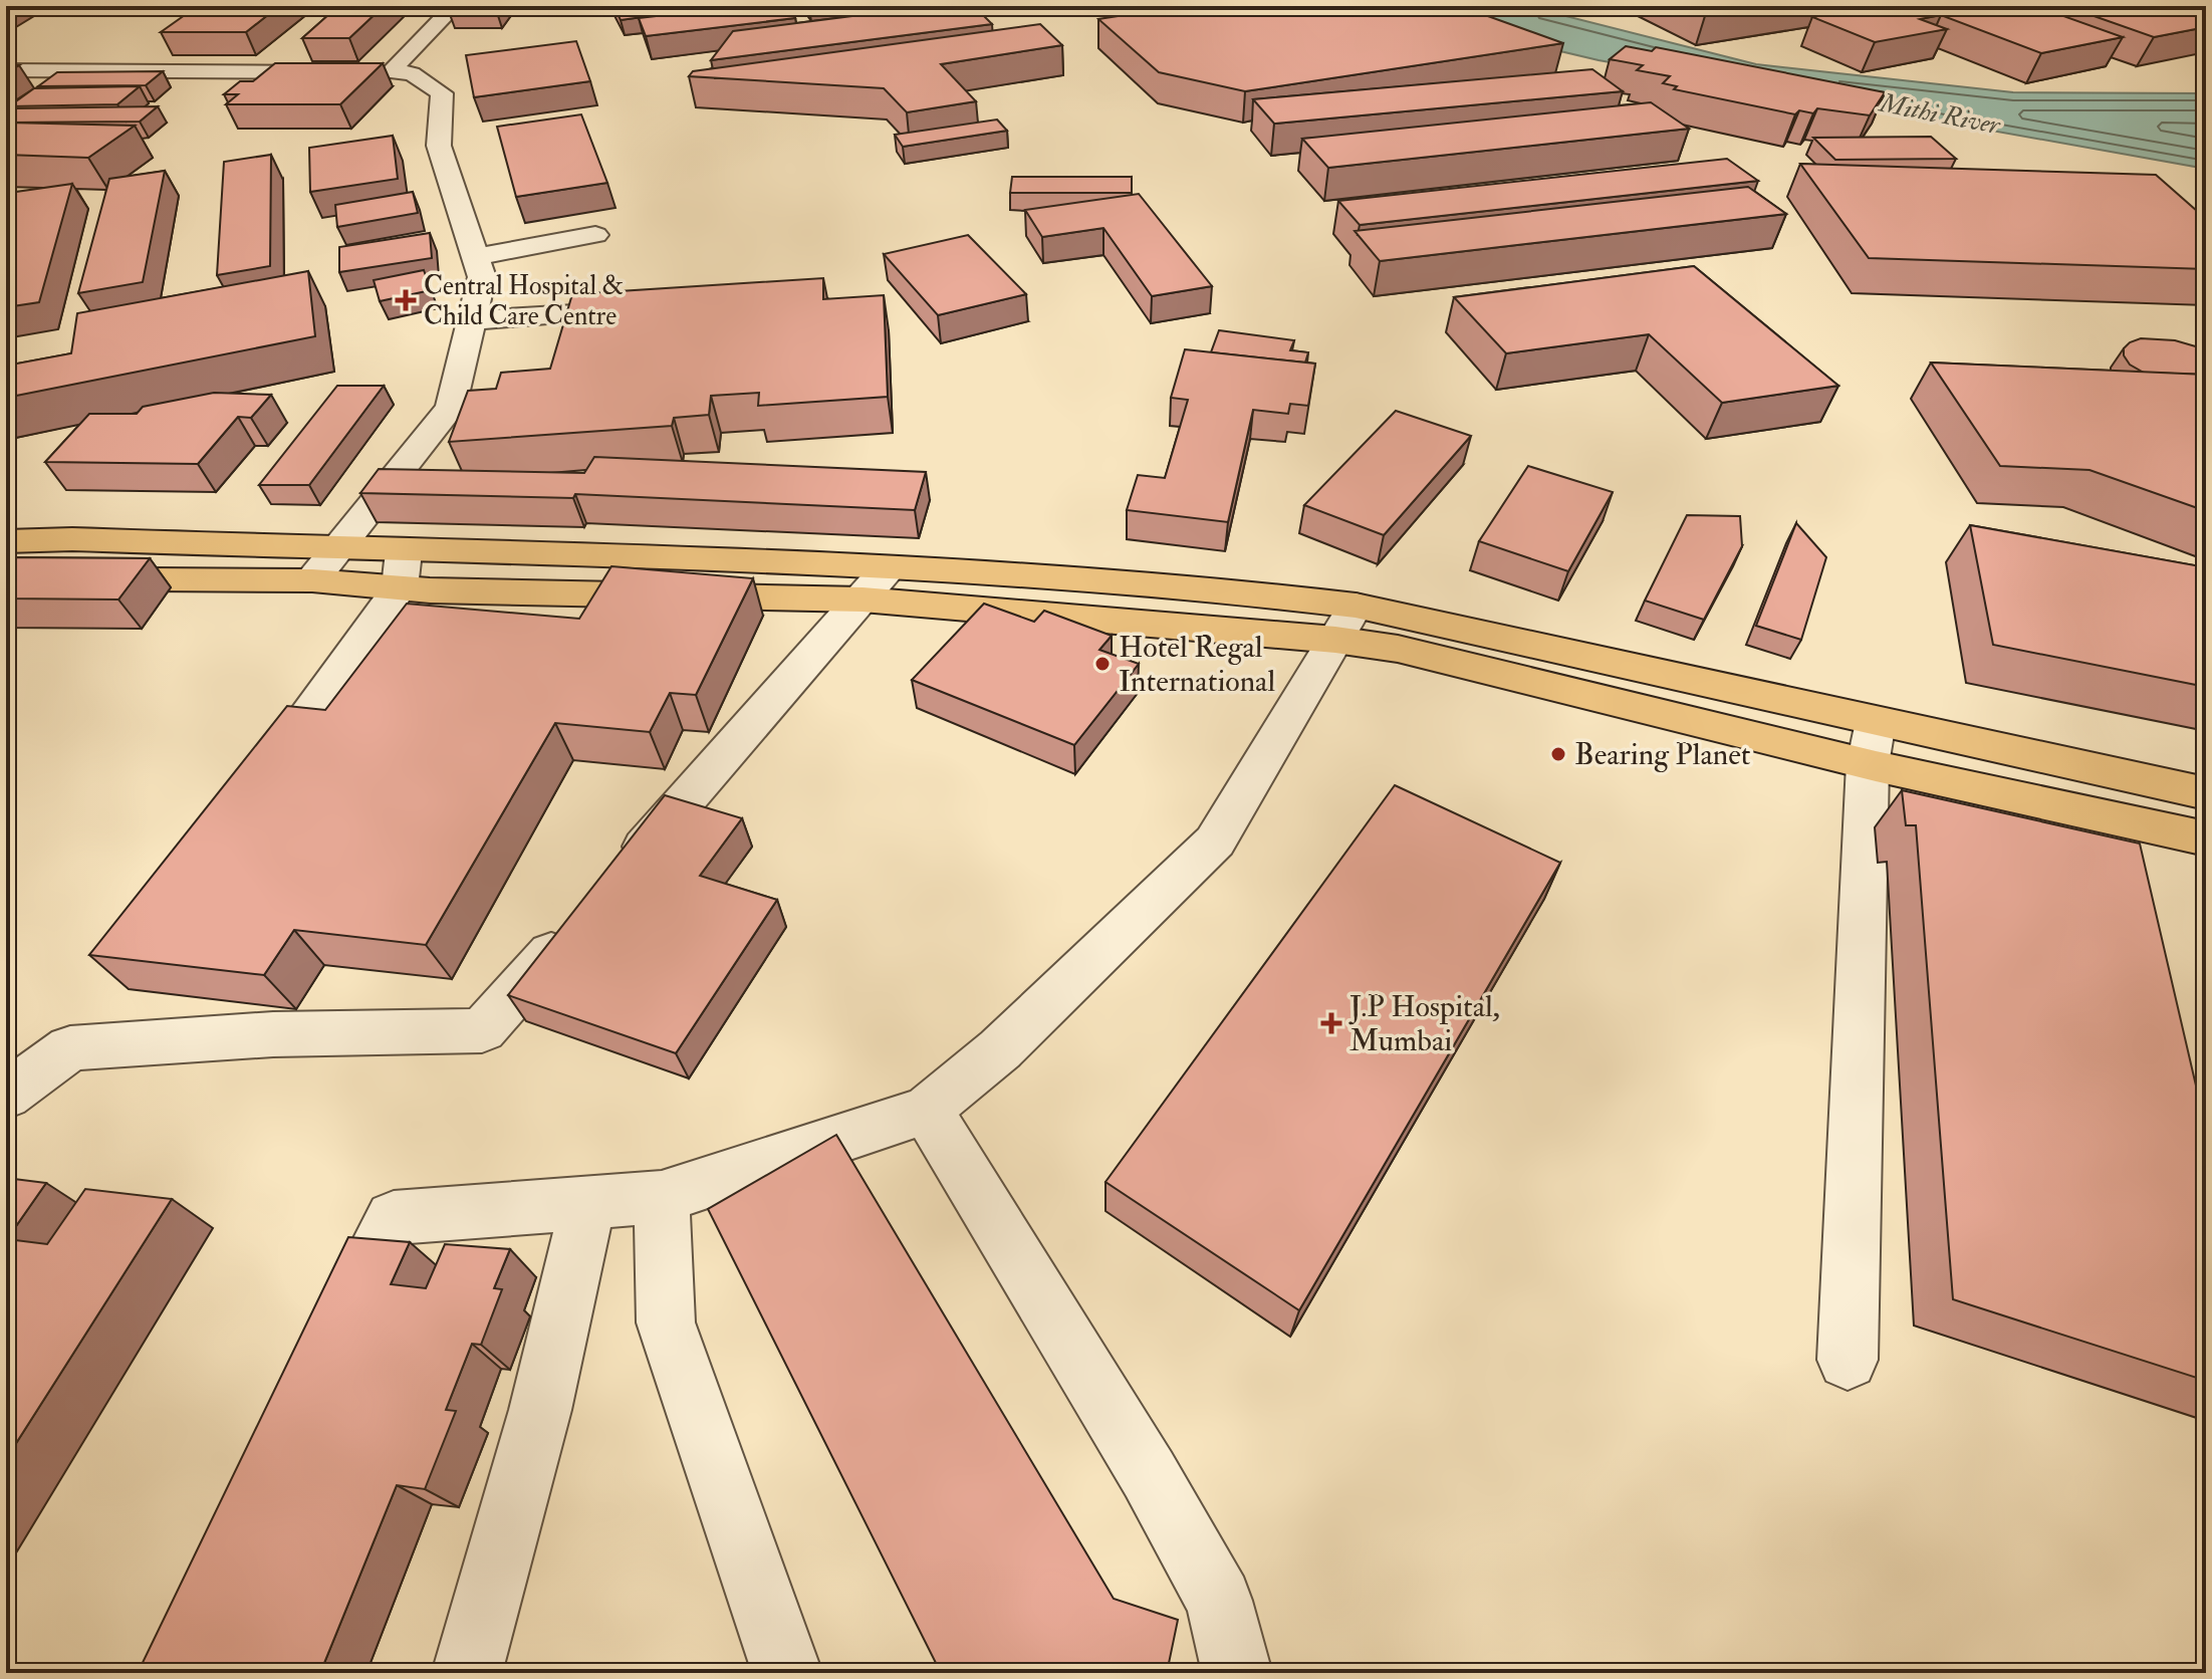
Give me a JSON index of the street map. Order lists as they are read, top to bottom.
{
  "water": ["Mithi River"],
  "places": {
    "health": ["Central Hospital & Child Care Centre", "J.P Hospital, Mumbai"],
    "other": ["Hotel Regal International", "Bearing Planet"]
  }
}
